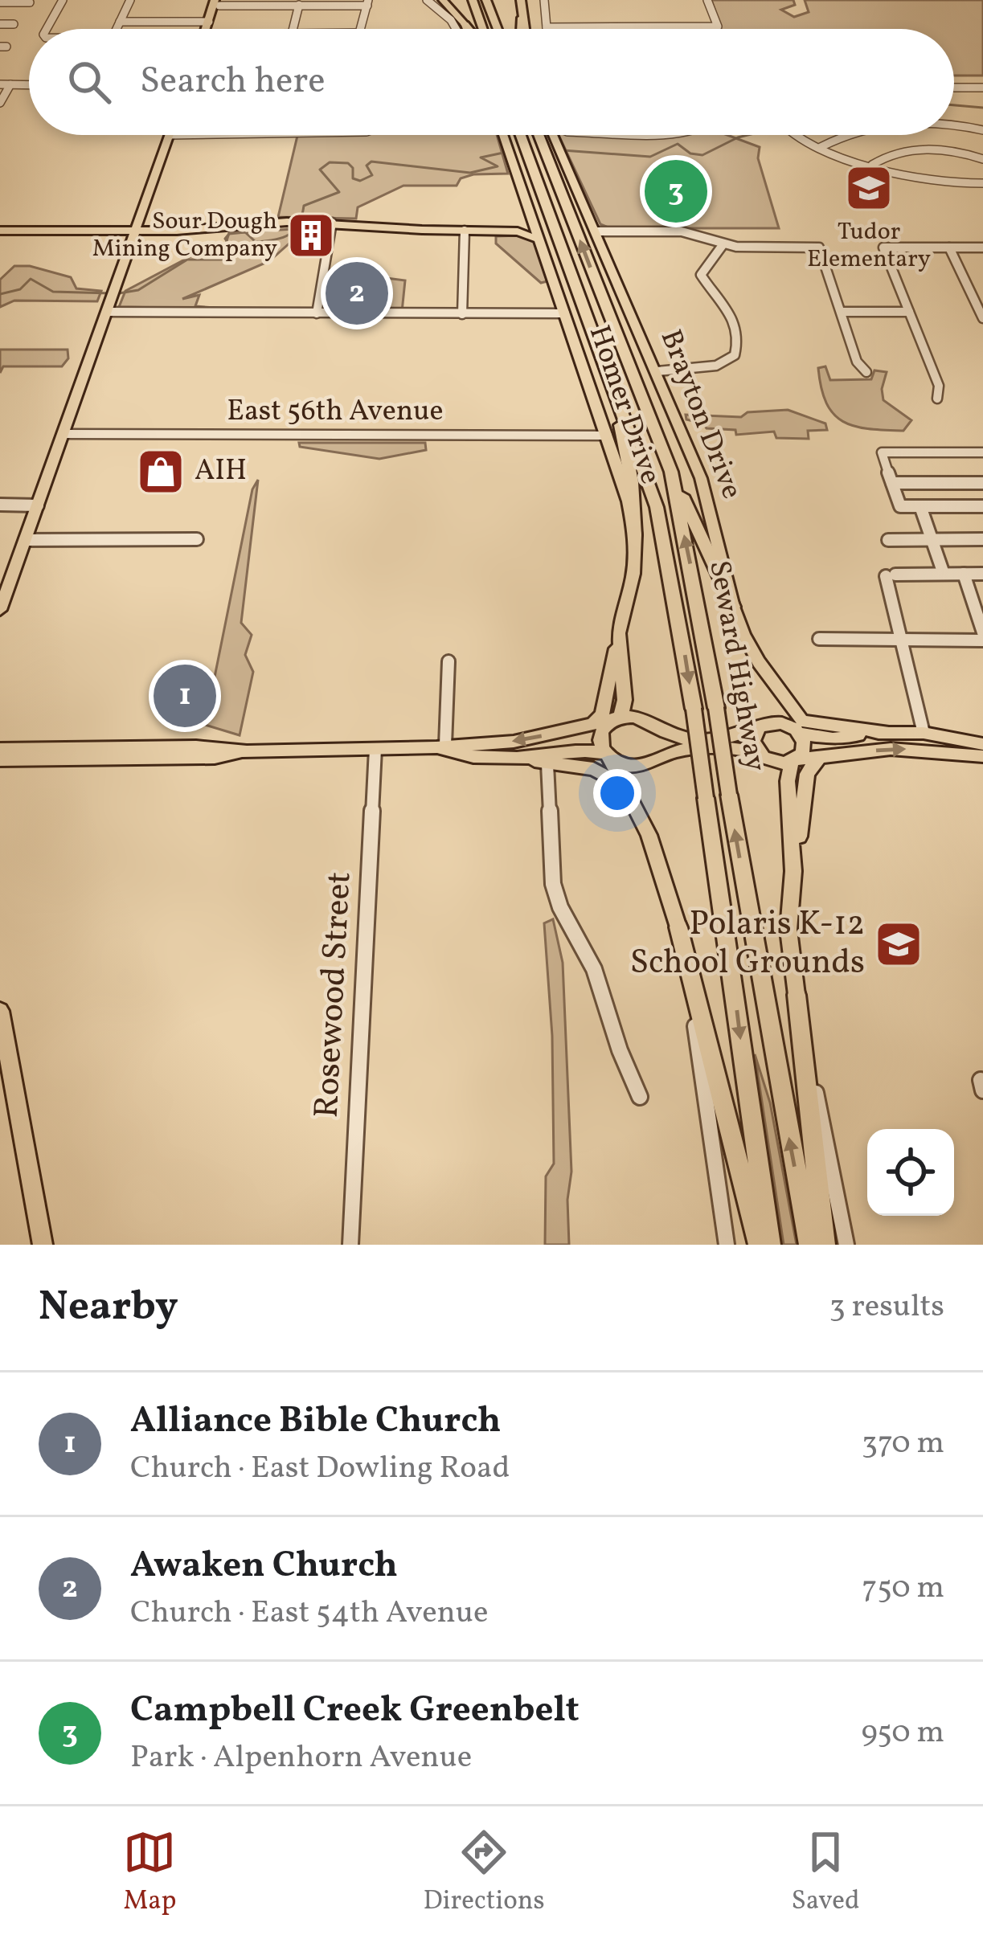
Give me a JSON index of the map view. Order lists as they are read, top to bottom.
{
  "streets": {
    "highway": ["Seward Highway"],
    "main road": ["Homer Drive", "Brayton Drive"],
    "street": ["East 56th Avenue", "Rosewood Street"]
  },
  "crossings": [
    ["Homer Drive", "East 56th Avenue"],
    ["Brayton Drive", "Seward Highway"]
  ],
  "places": {
    "school or university": ["Tudor Elementary", "Polaris K-12 School Grounds"],
    "building": ["Sour Dough Mining Company"],
    "shop": ["AIH"]
  },
  "page": {
    "search": "Search here",
    "pins": ["3", "2", "1"],
    "heading": ["Nearby", "3 results"],
    "list": [
      {
        "mark": "1",
        "name": "Alliance Bible Church",
        "note": "Church · East Dowling Road",
        "value": "370 m"
      },
      {
        "mark": "2",
        "name": "Awaken Church",
        "note": "Church · East 54th Avenue",
        "value": "750 m"
      },
      {
        "mark": "3",
        "name": "Campbell Creek Greenbelt",
        "note": "Park · Alpenhorn Avenue",
        "value": "950 m"
      }
    ],
    "nav": ["Map", "Directions", "Saved"]
  }
}
